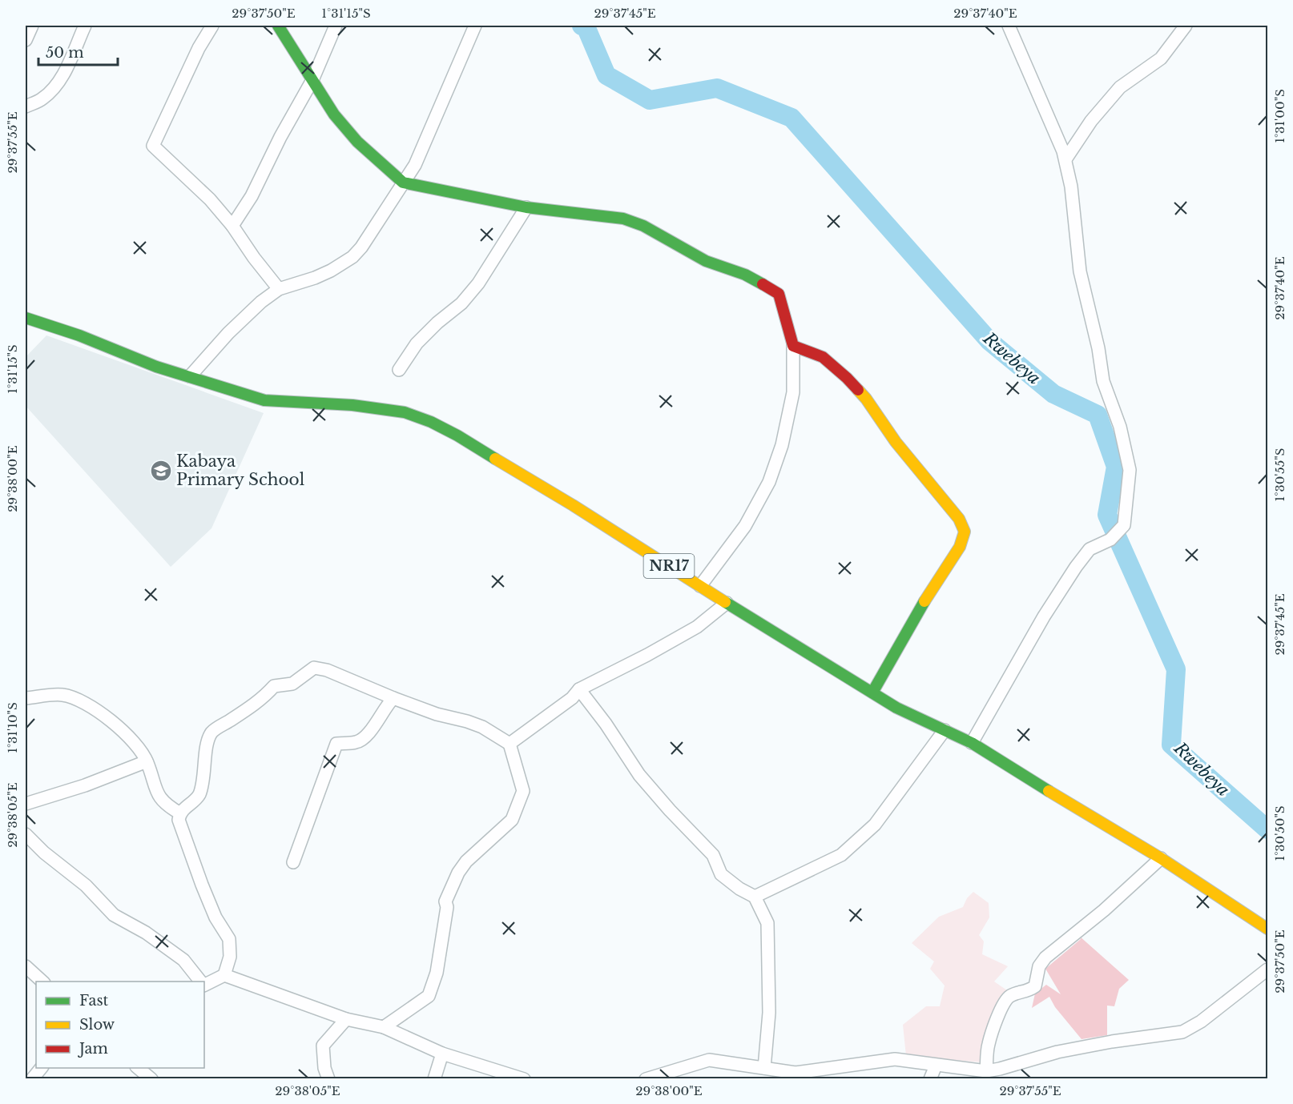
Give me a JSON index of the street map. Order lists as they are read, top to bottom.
{
  "streets": {
    "main road": ["NR17"]
  },
  "water": ["Rwebeya"],
  "places": {
    "school or university": ["Kabaya Primary School"]
  },
  "legend": ["Fast", "Slow", "Jam"],
  "scale_bar": "50 m",
  "coordinates": [
    "29°37'50\"E",
    "1°31'15\"S",
    "29°37'45\"E",
    "29°37'40\"E",
    "1°31'00\"S",
    "29°37'55\"E",
    "1°30'55\"S",
    "29°38'00\"E",
    "1°31'10\"S",
    "29°38'05\"E",
    "1°30'50\"S"
  ]
}
